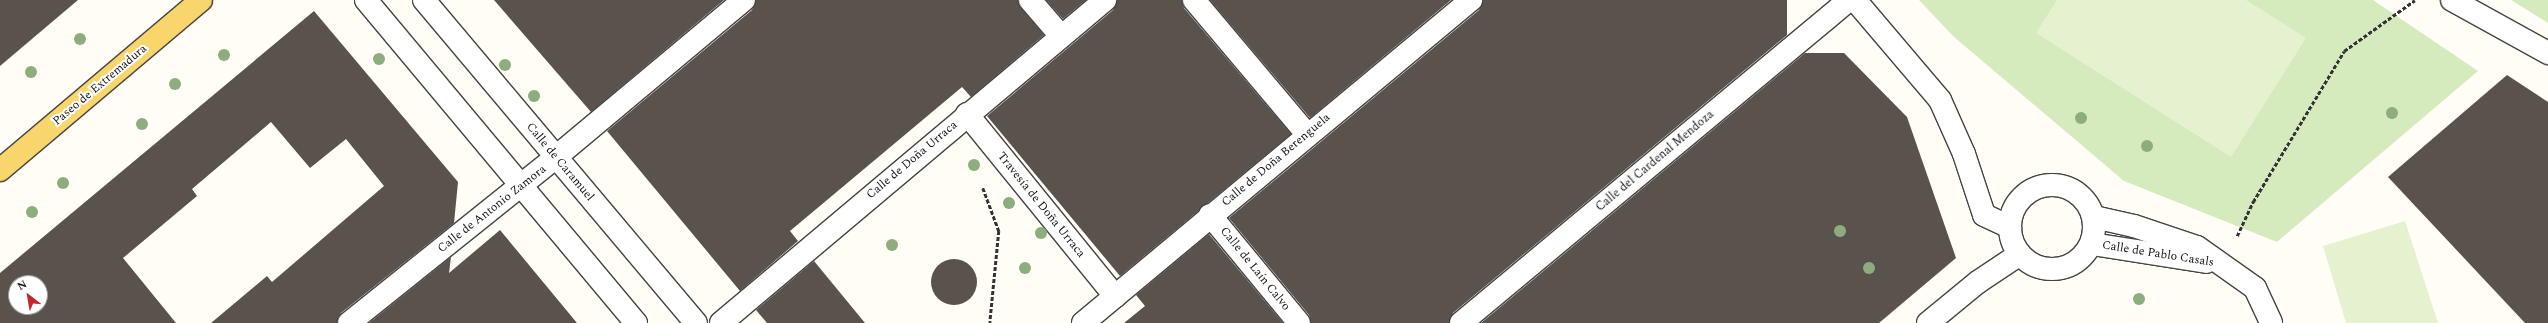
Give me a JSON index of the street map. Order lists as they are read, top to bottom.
{
  "streets": {
    "main road": ["Paseo de Extremadura"],
    "street": [
      "Calle de Doña Urraca",
      "Calle de Doña Berenguela",
      "Calle del Cardenal Mendoza",
      "Calle de Caramuel",
      "Travesía de Doña Urraca",
      "Calle de Antonio Zamora",
      "Calle de Pablo Casals",
      "Calle de Laín Calvo"
    ]
  },
  "crossings": [
    ["Calle de Doña Urraca", "Travesía de Doña Urraca"],
    ["Calle de Doña Berenguela", "Travesía de Doña Urraca"],
    ["Calle de Doña Berenguela", "Calle de Laín Calvo"],
    ["Calle de Caramuel", "Calle de Antonio Zamora"]
  ],
  "north": "top left"
}
